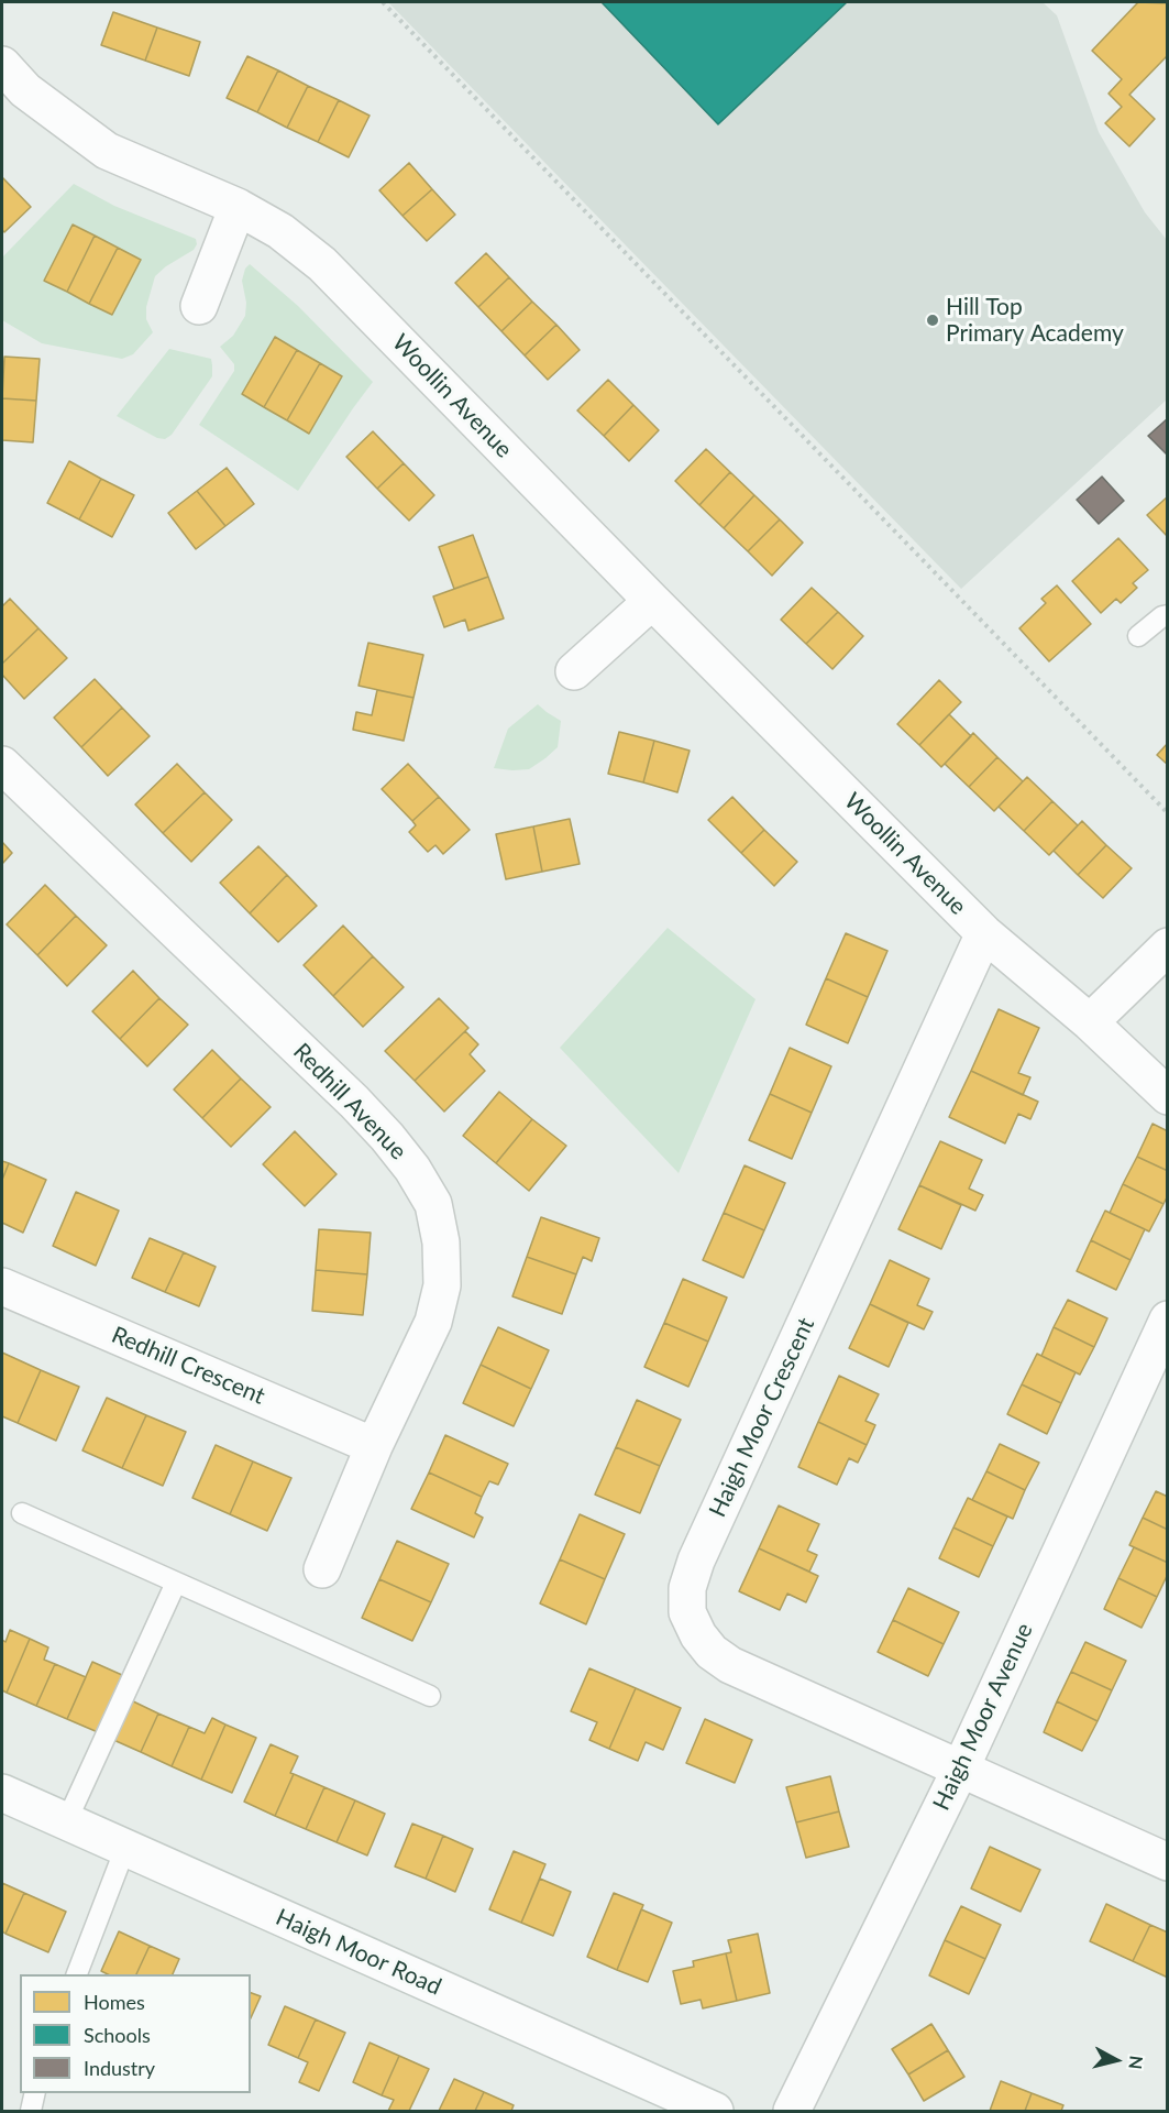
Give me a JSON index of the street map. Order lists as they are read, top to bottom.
{
  "streets": {
    "street": [
      "Woollin Avenue",
      "Redhill Avenue",
      "Redhill Crescent",
      "Haigh Moor Crescent",
      "Haigh Moor Avenue",
      "Haigh Moor Road"
    ]
  },
  "crossings": [
    ["Woollin Avenue", "Haigh Moor Crescent"],
    ["Redhill Avenue", "Redhill Crescent"],
    ["Haigh Moor Crescent", "Haigh Moor Avenue"]
  ],
  "places": ["Hill Top Primary Academy"],
  "legend": ["Homes", "Schools", "Industry"],
  "north": "right"
}
